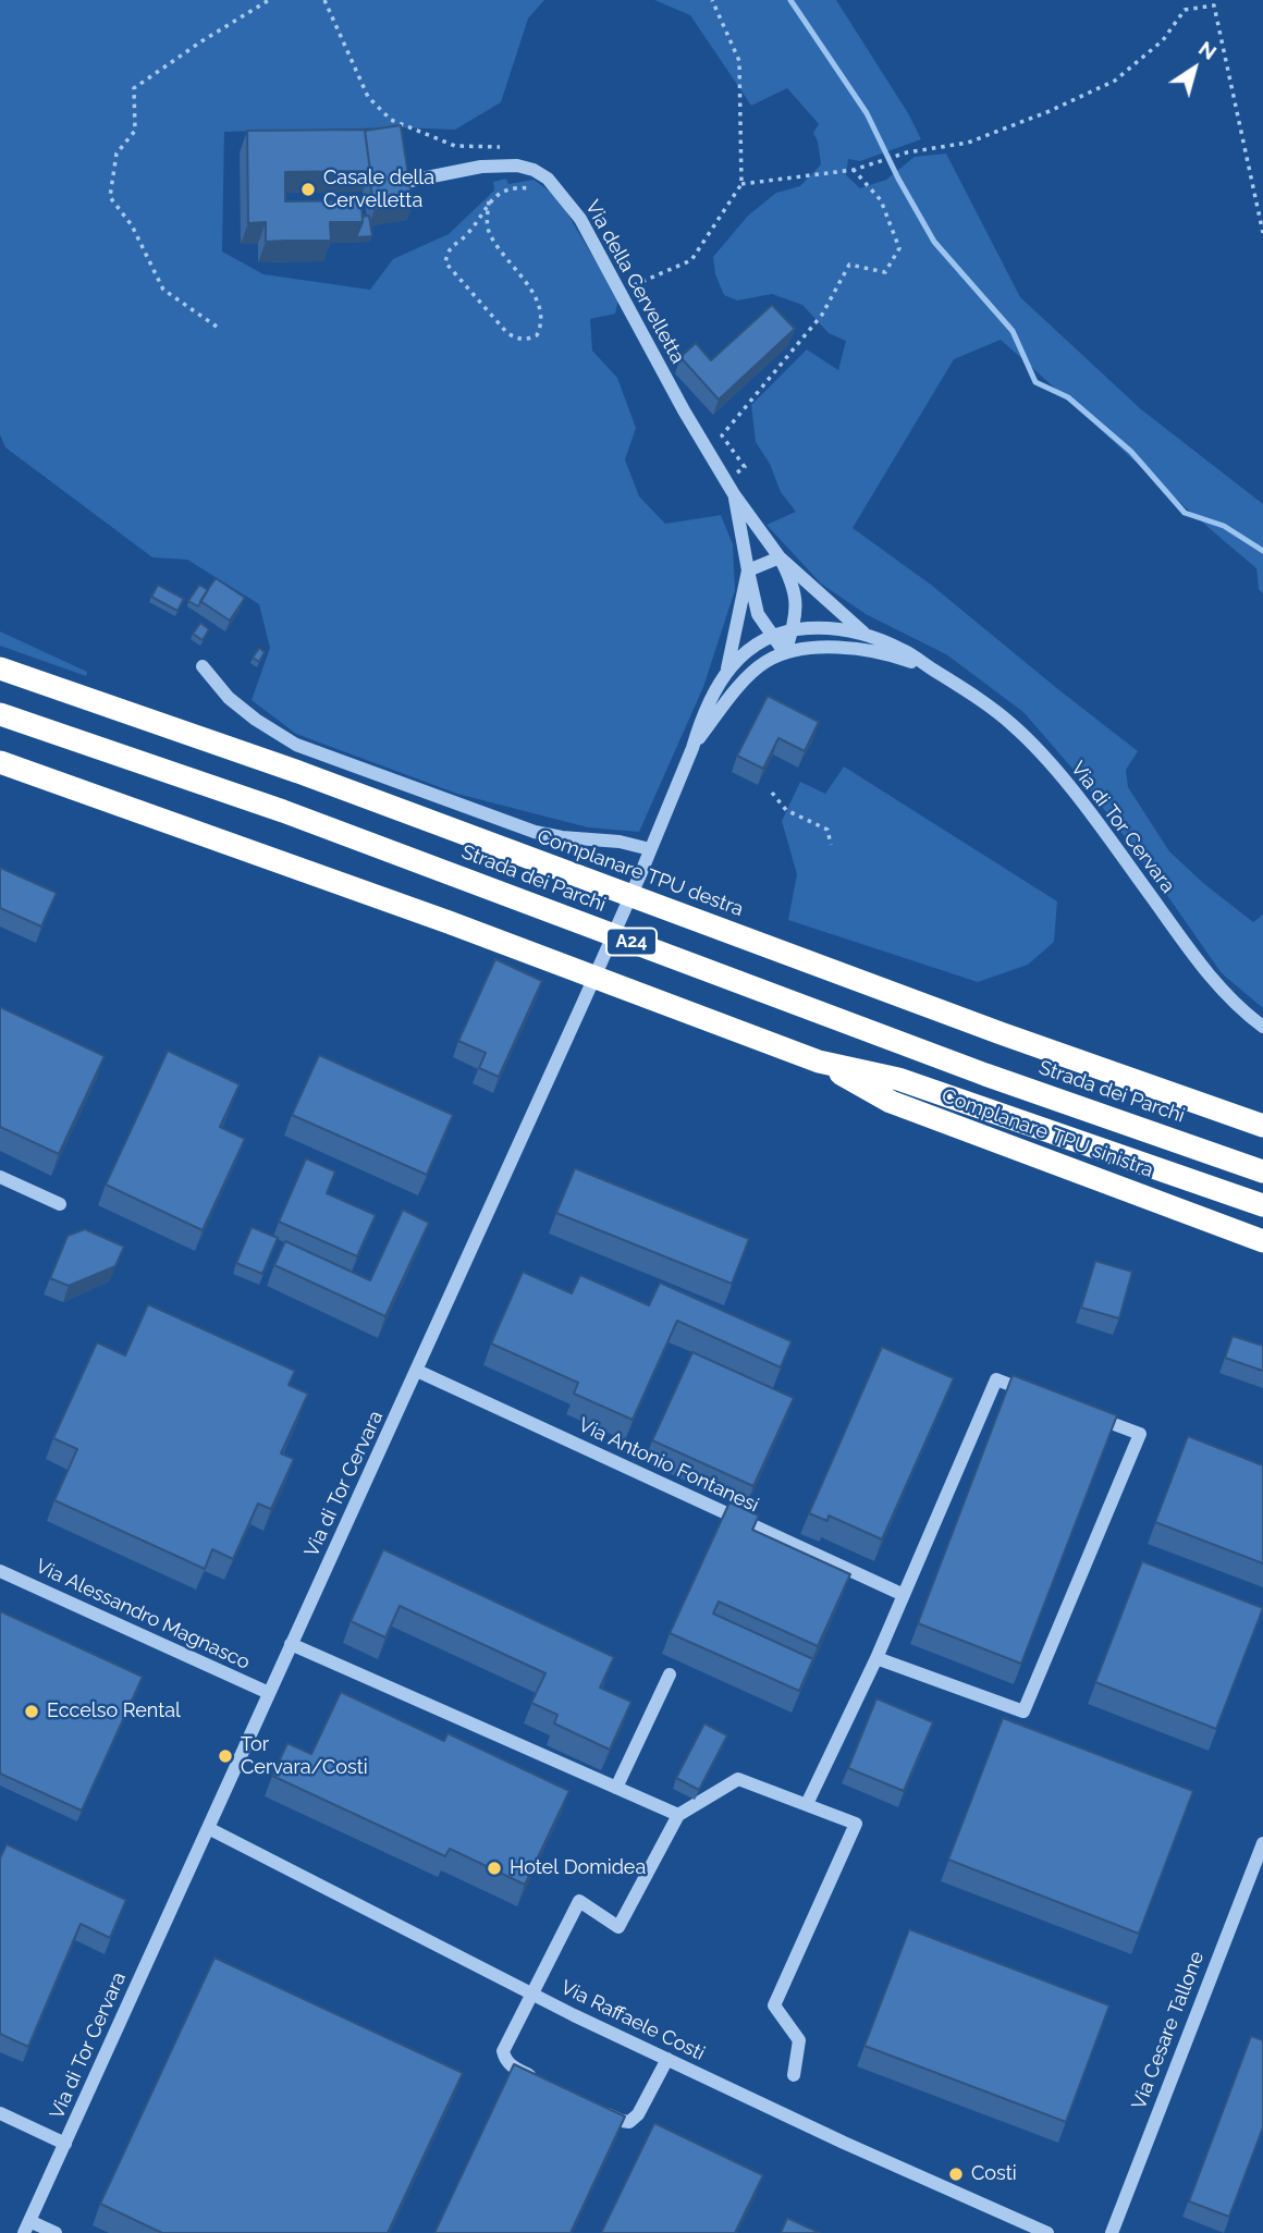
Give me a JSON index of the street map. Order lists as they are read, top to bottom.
{
  "streets": {
    "highway": [
      "Complanare TPU destra",
      "Strada dei Parchi",
      "A24",
      "Complanare TPU sinistra"
    ],
    "street": [
      "Via della Cervelletta",
      "Via di Tor Cervara",
      "Via Antonio Fontanesi",
      "Via Alessandro Magnasco",
      "Via Raffaele Costi",
      "Via Cesare Tallone"
    ]
  },
  "crossings": [
    ["Via di Tor Cervara", "Via Antonio Fontanesi"],
    ["Via di Tor Cervara", "Via Alessandro Magnasco"],
    ["Via di Tor Cervara", "Via Raffaele Costi"],
    ["A24", "Complanare TPU sinistra"]
  ],
  "places": [
    "Casale della Cervelletta",
    "Eccelso Rental",
    "Tor Cervara/Costi",
    "Hotel Domidea",
    "Costi"
  ],
  "north": "top right"
}
